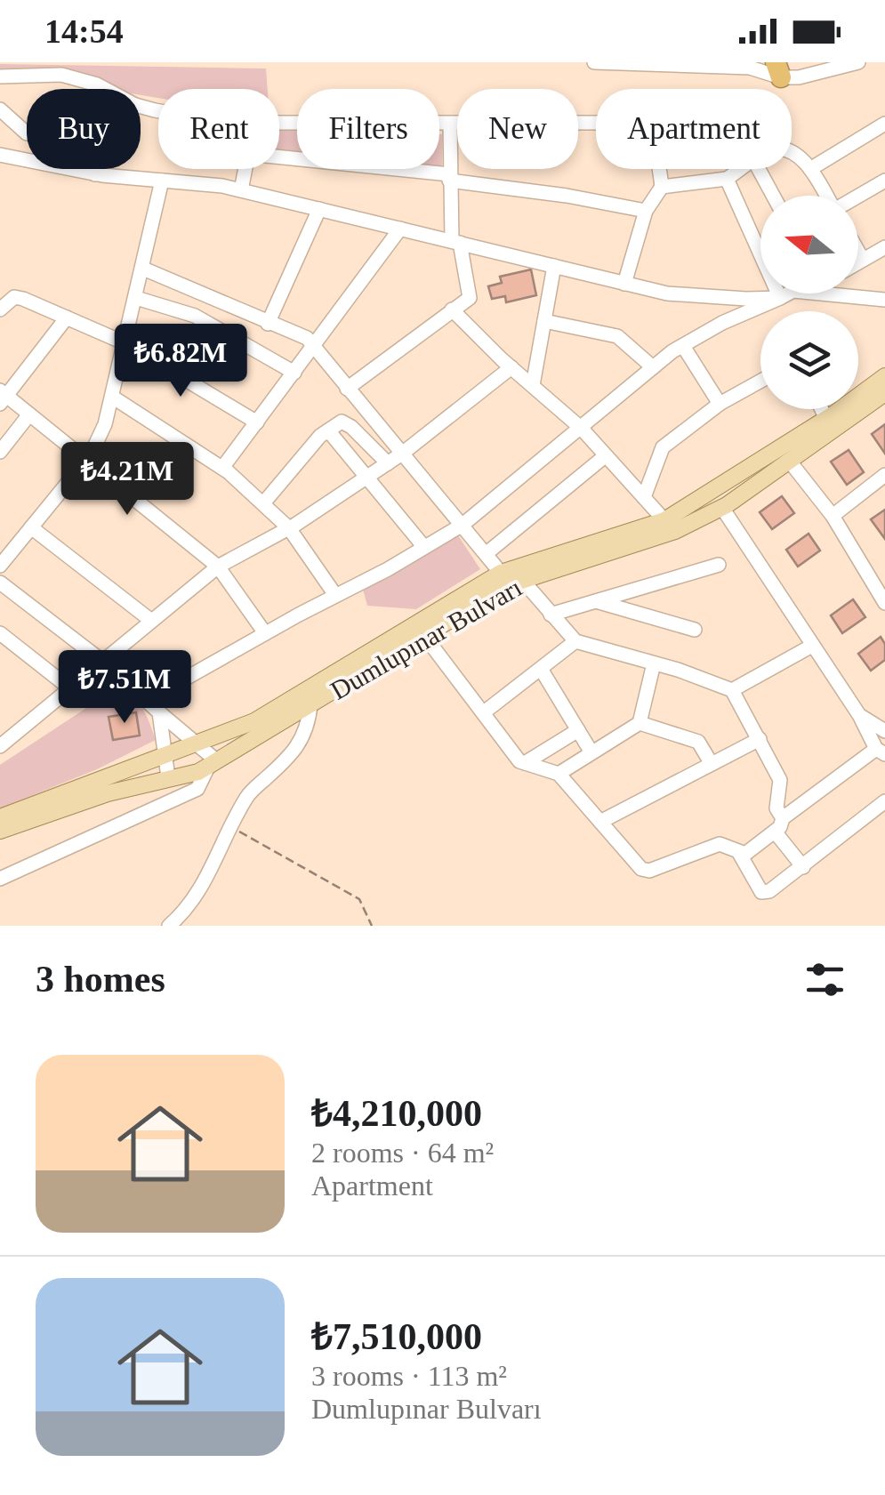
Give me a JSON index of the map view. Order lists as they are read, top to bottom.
{
  "streets": {
    "main road": ["Dumlupınar Bulvarı"]
  },
  "north": "left",
  "page": {
    "status": "14:54",
    "chip": [
      "Buy",
      "Rent",
      "Filters",
      "New",
      "Apartment"
    ],
    "price": ["₺6.82M", "₺4.21M", "₺7.51M"],
    "heading": "3 homes",
    "list": [
      {
        "name": "₺4,210,000",
        "note": "2 rooms · 64 m² · Apartment"
      },
      {
        "name": "₺7,510,000",
        "note": "3 rooms · 113 m² · Dumlupınar Bulvarı"
      }
    ]
  }
}
